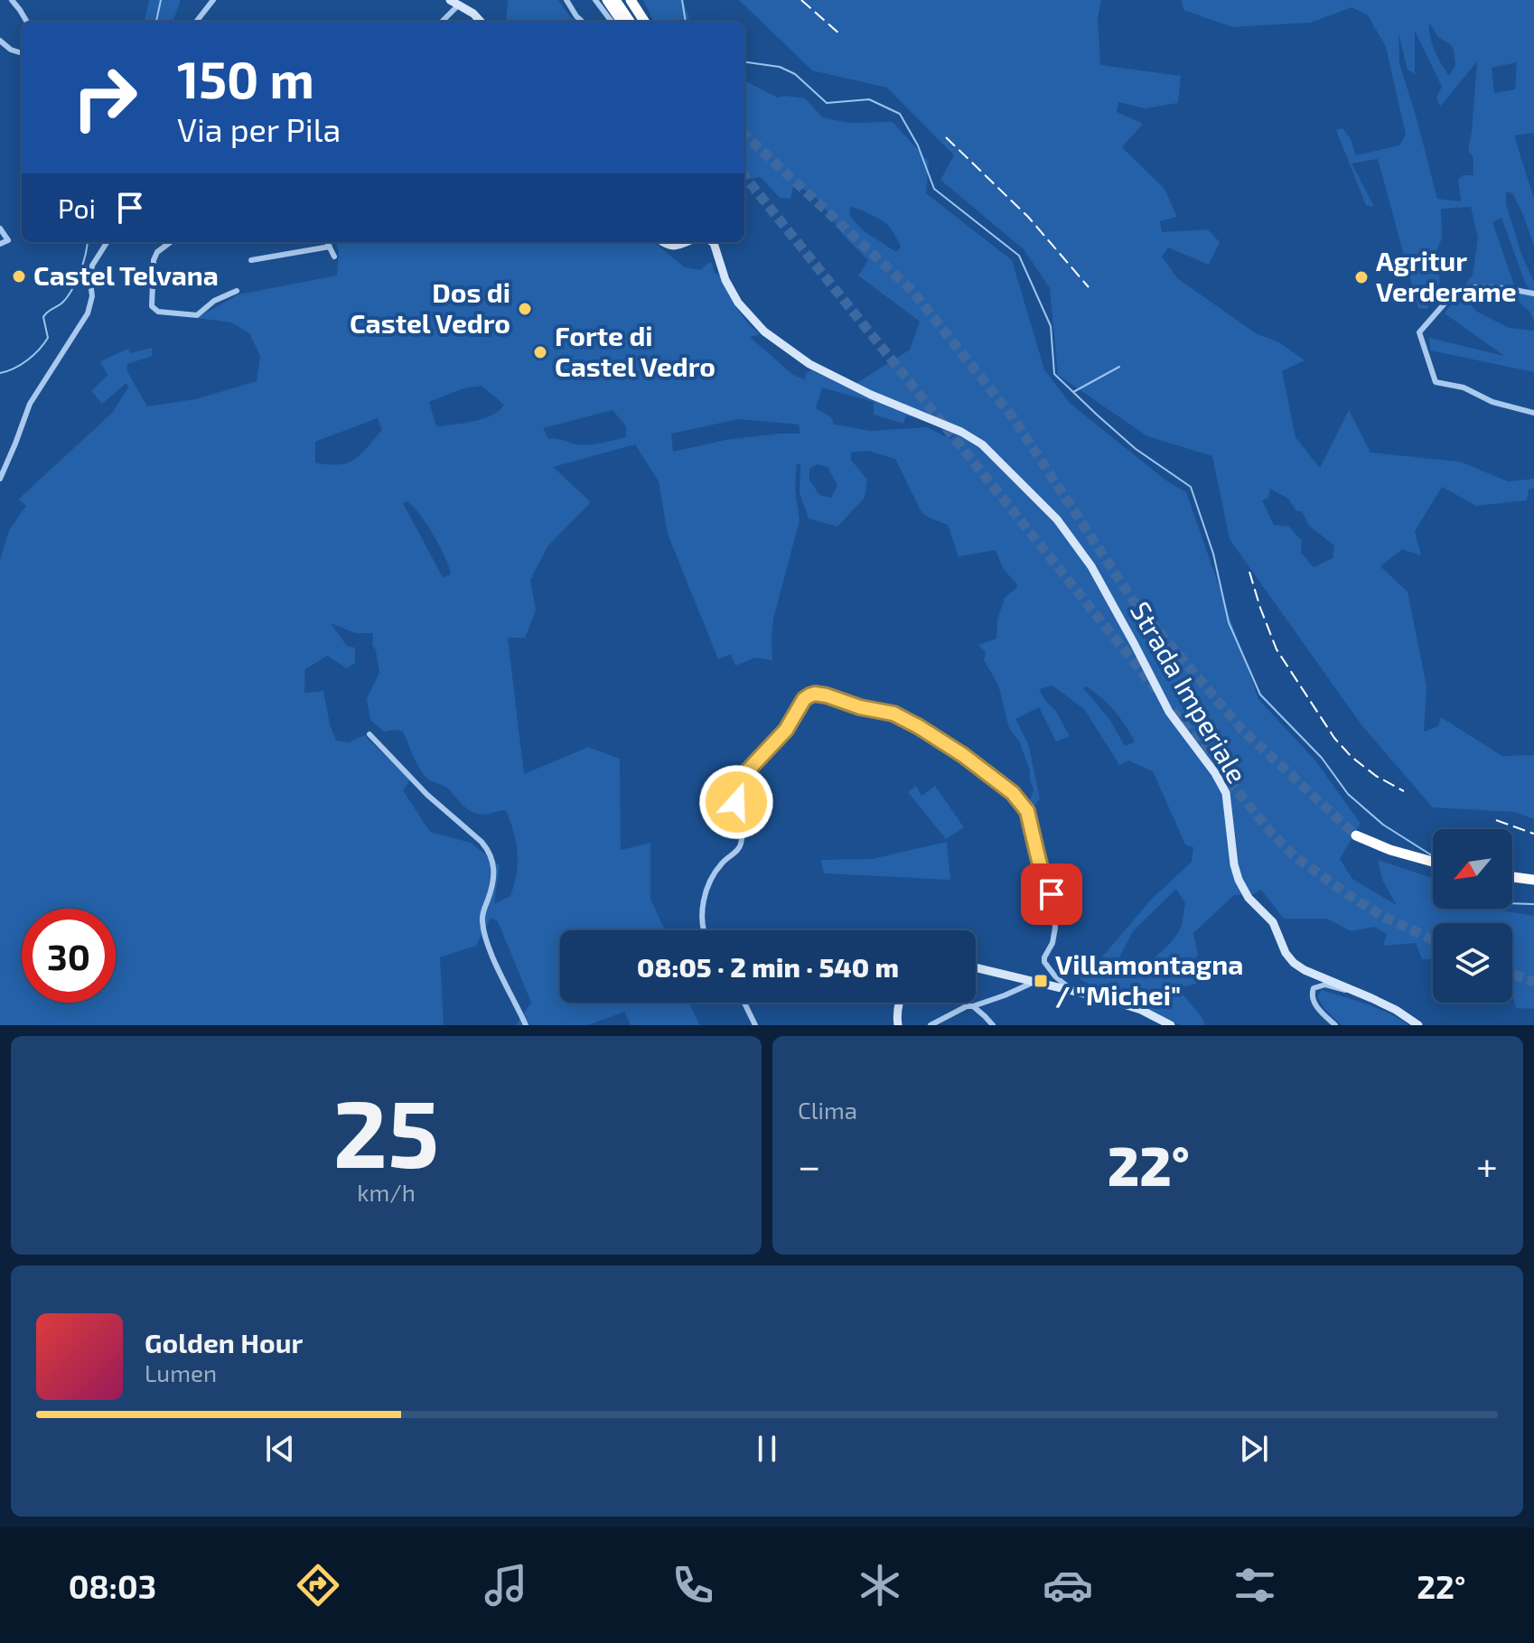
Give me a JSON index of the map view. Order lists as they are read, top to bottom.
{
  "streets": {
    "street": ["Strada Imperiale"]
  },
  "places": {
    "other": [
      "Castel Telvana",
      "Agritur Verderame",
      "Dos di Castel Vedro",
      "Forte di Castel Vedro"
    ],
    "transit": ["Villamontagna / \"Michei\""]
  },
  "north": "bottom left",
  "page": {
    "turn": ["150 m", "Via per Pila"],
    "then": "Poi",
    "limit": "30",
    "trip": "08:05 · 2 min · 540 m",
    "tile": [
      ["25", "km/h"],
      "Clima"
    ],
    "heat": ["−", "22°", "+"],
    "song": ["Golden Hour", "Lumen"],
    "tabs": ["08:03", "22°"]
  }
}
